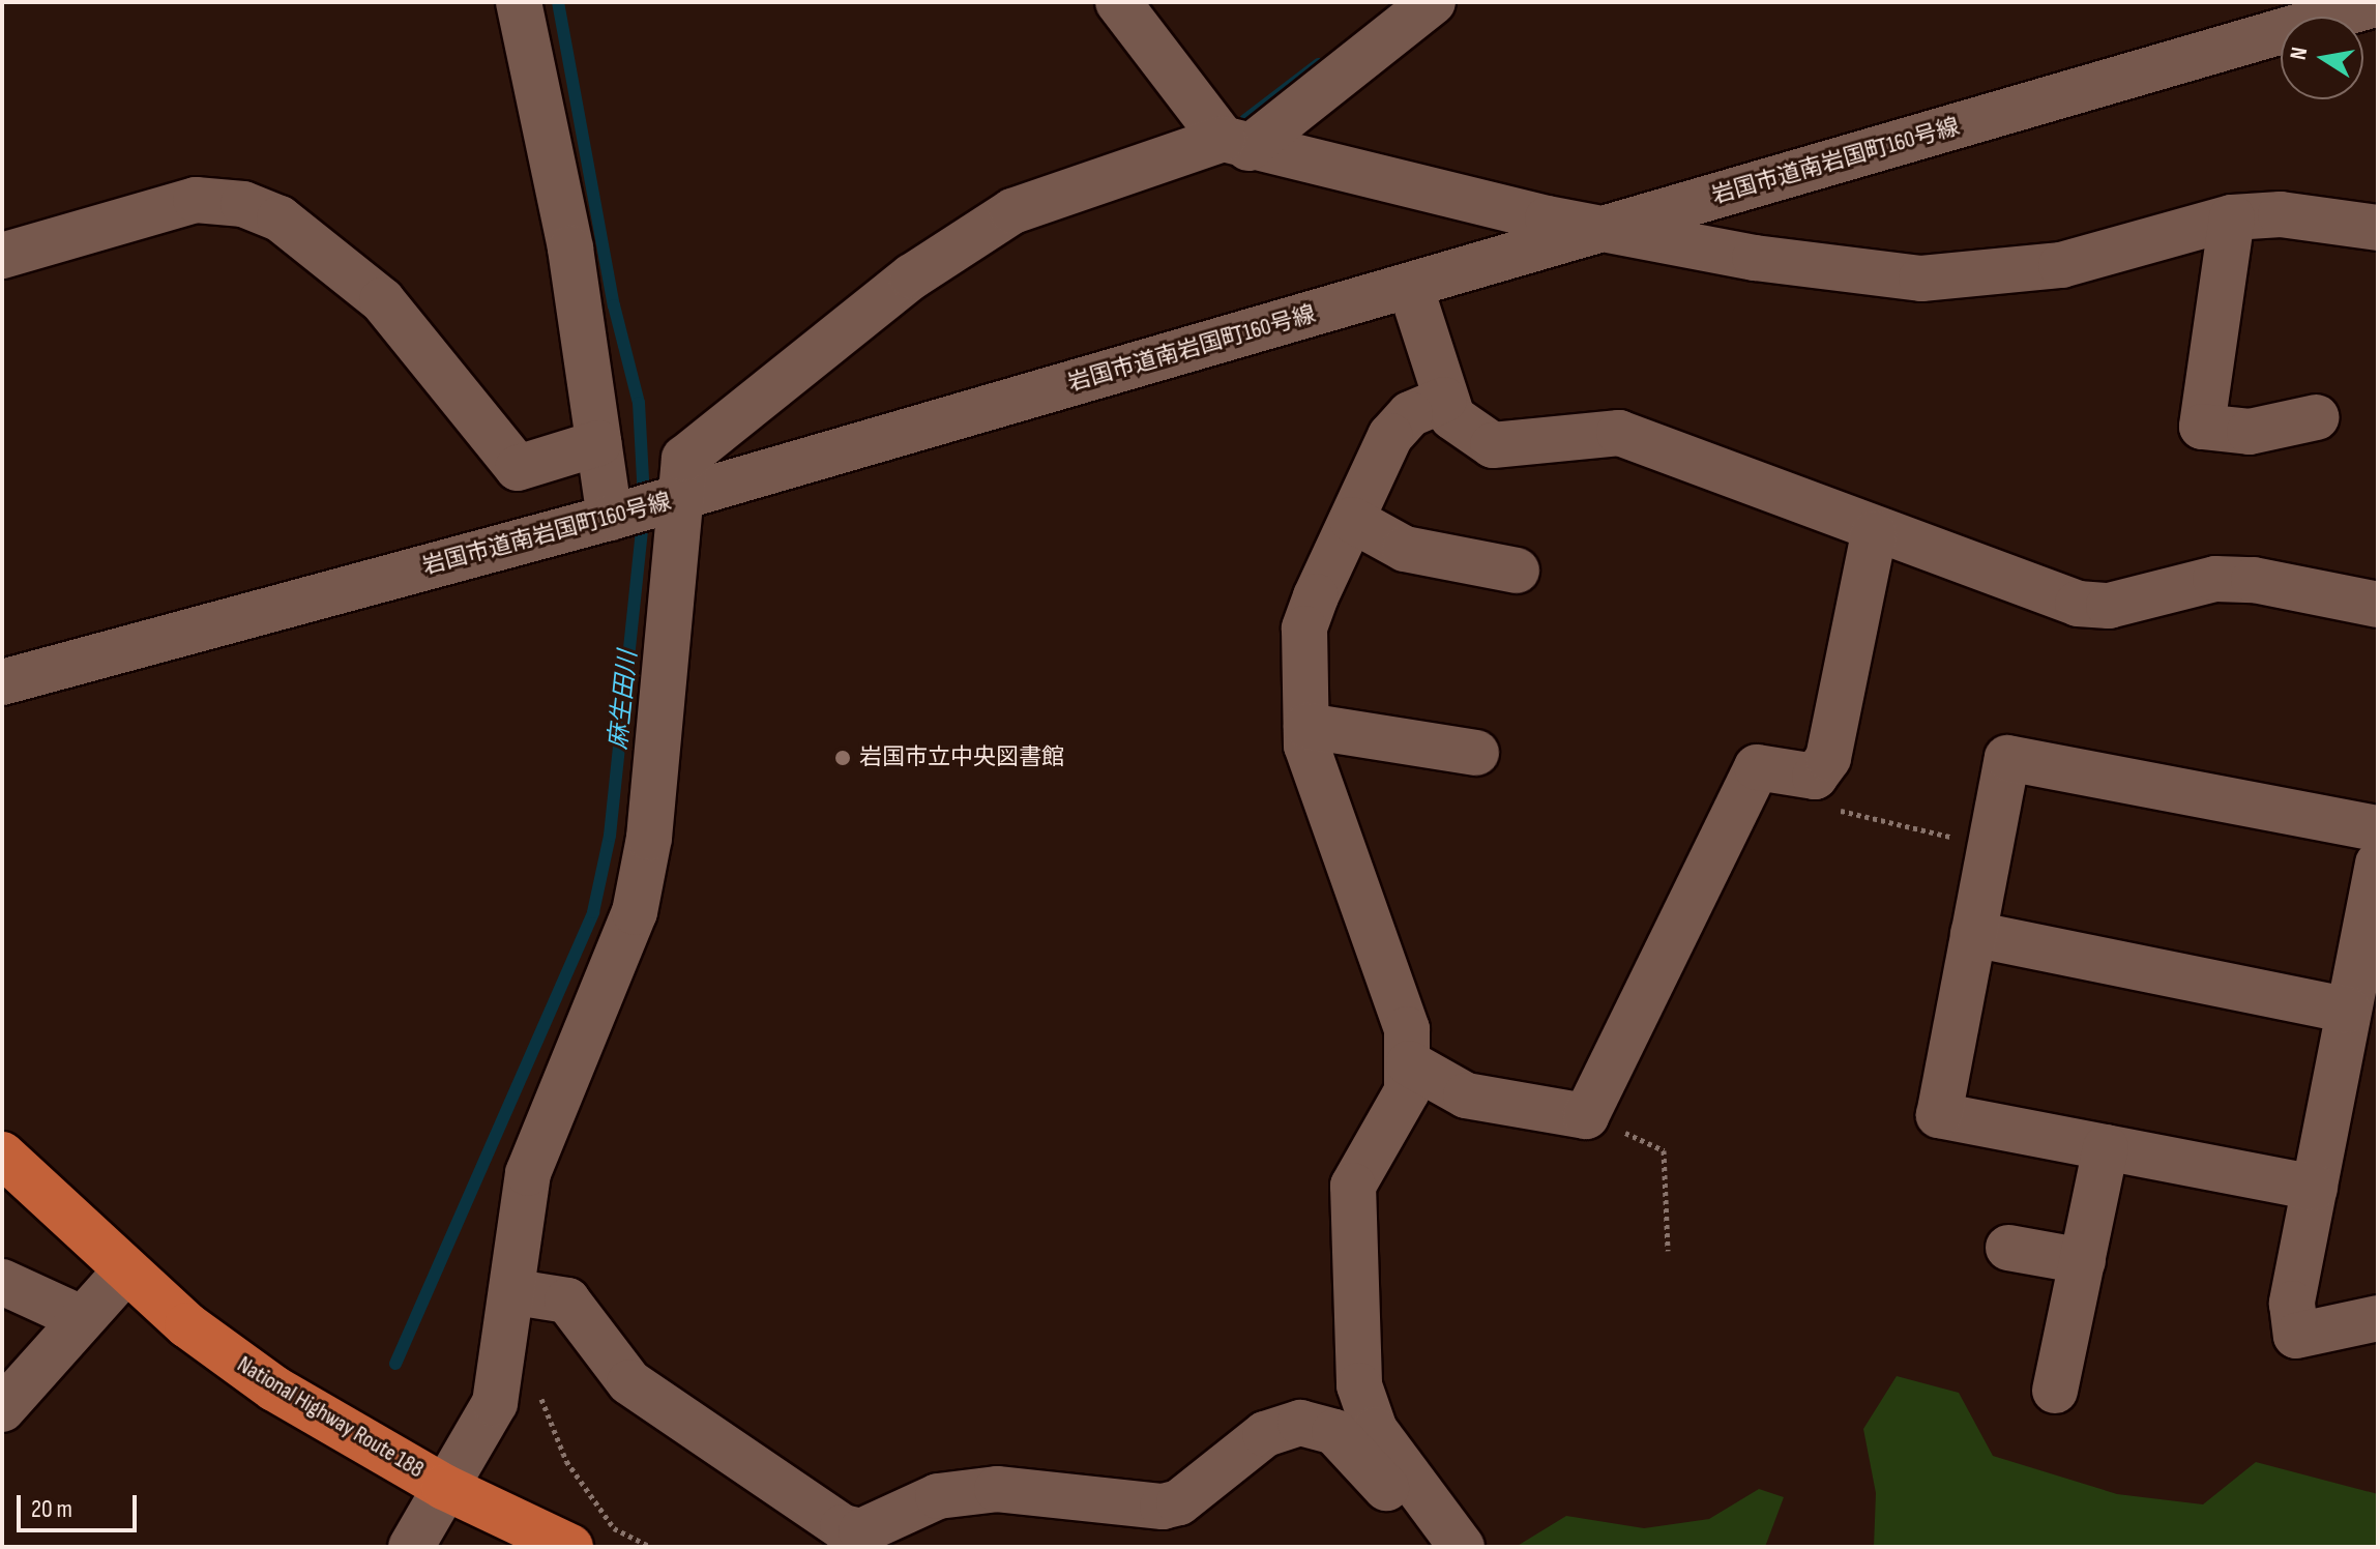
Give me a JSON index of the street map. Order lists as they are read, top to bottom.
{
  "streets": {
    "highway": ["National Highway Route 188"],
    "street": ["岩国市道南岩国町160号線"]
  },
  "water": ["麻生田川"],
  "places": ["岩国市立中央図書館"],
  "scale_bar": "20 m",
  "north": "left"
}
